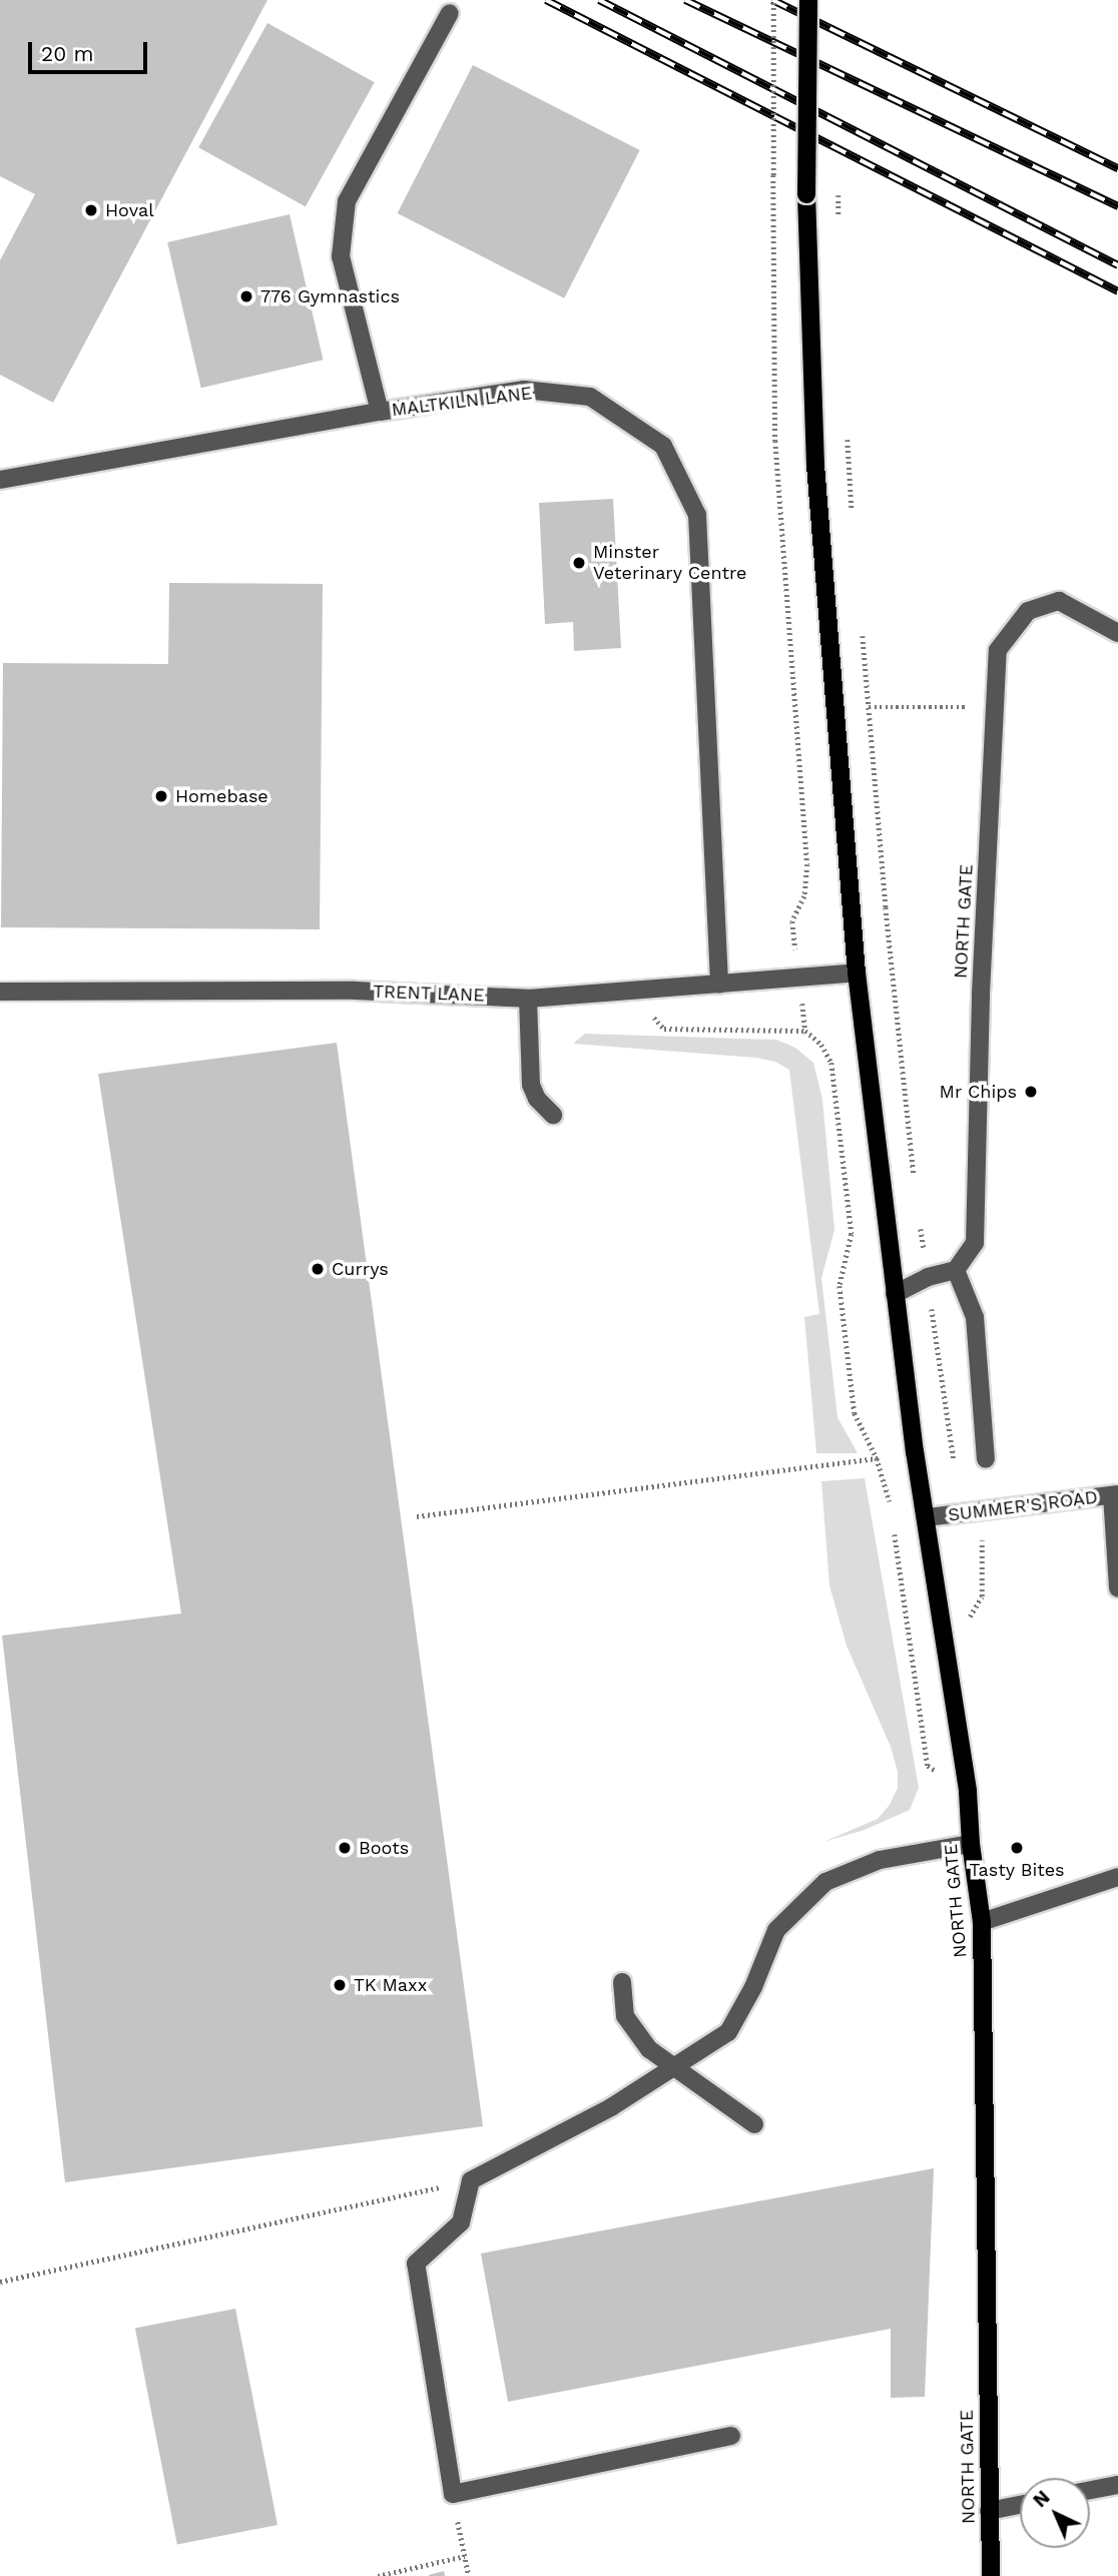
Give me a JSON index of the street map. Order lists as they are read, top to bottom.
{
  "streets": {
    "main road": ["NORTH GATE"],
    "street": ["MALTKILN LANE", "TRENT LANE", "SUMMER'S ROAD"]
  },
  "crossings": [
    ["MALTKILN LANE", "TRENT LANE"],
    ["NORTH GATE", "TRENT LANE"],
    ["NORTH GATE", "SUMMER'S ROAD"]
  ],
  "places": [
    "Hoval",
    "776 Gymnastics",
    "Minster Veterinary Centre",
    "Homebase",
    "Mr Chips",
    "Currys",
    "Boots",
    "Tasty Bites",
    "TK Maxx"
  ],
  "scale_bar": "20 m",
  "north": "top left"
}
